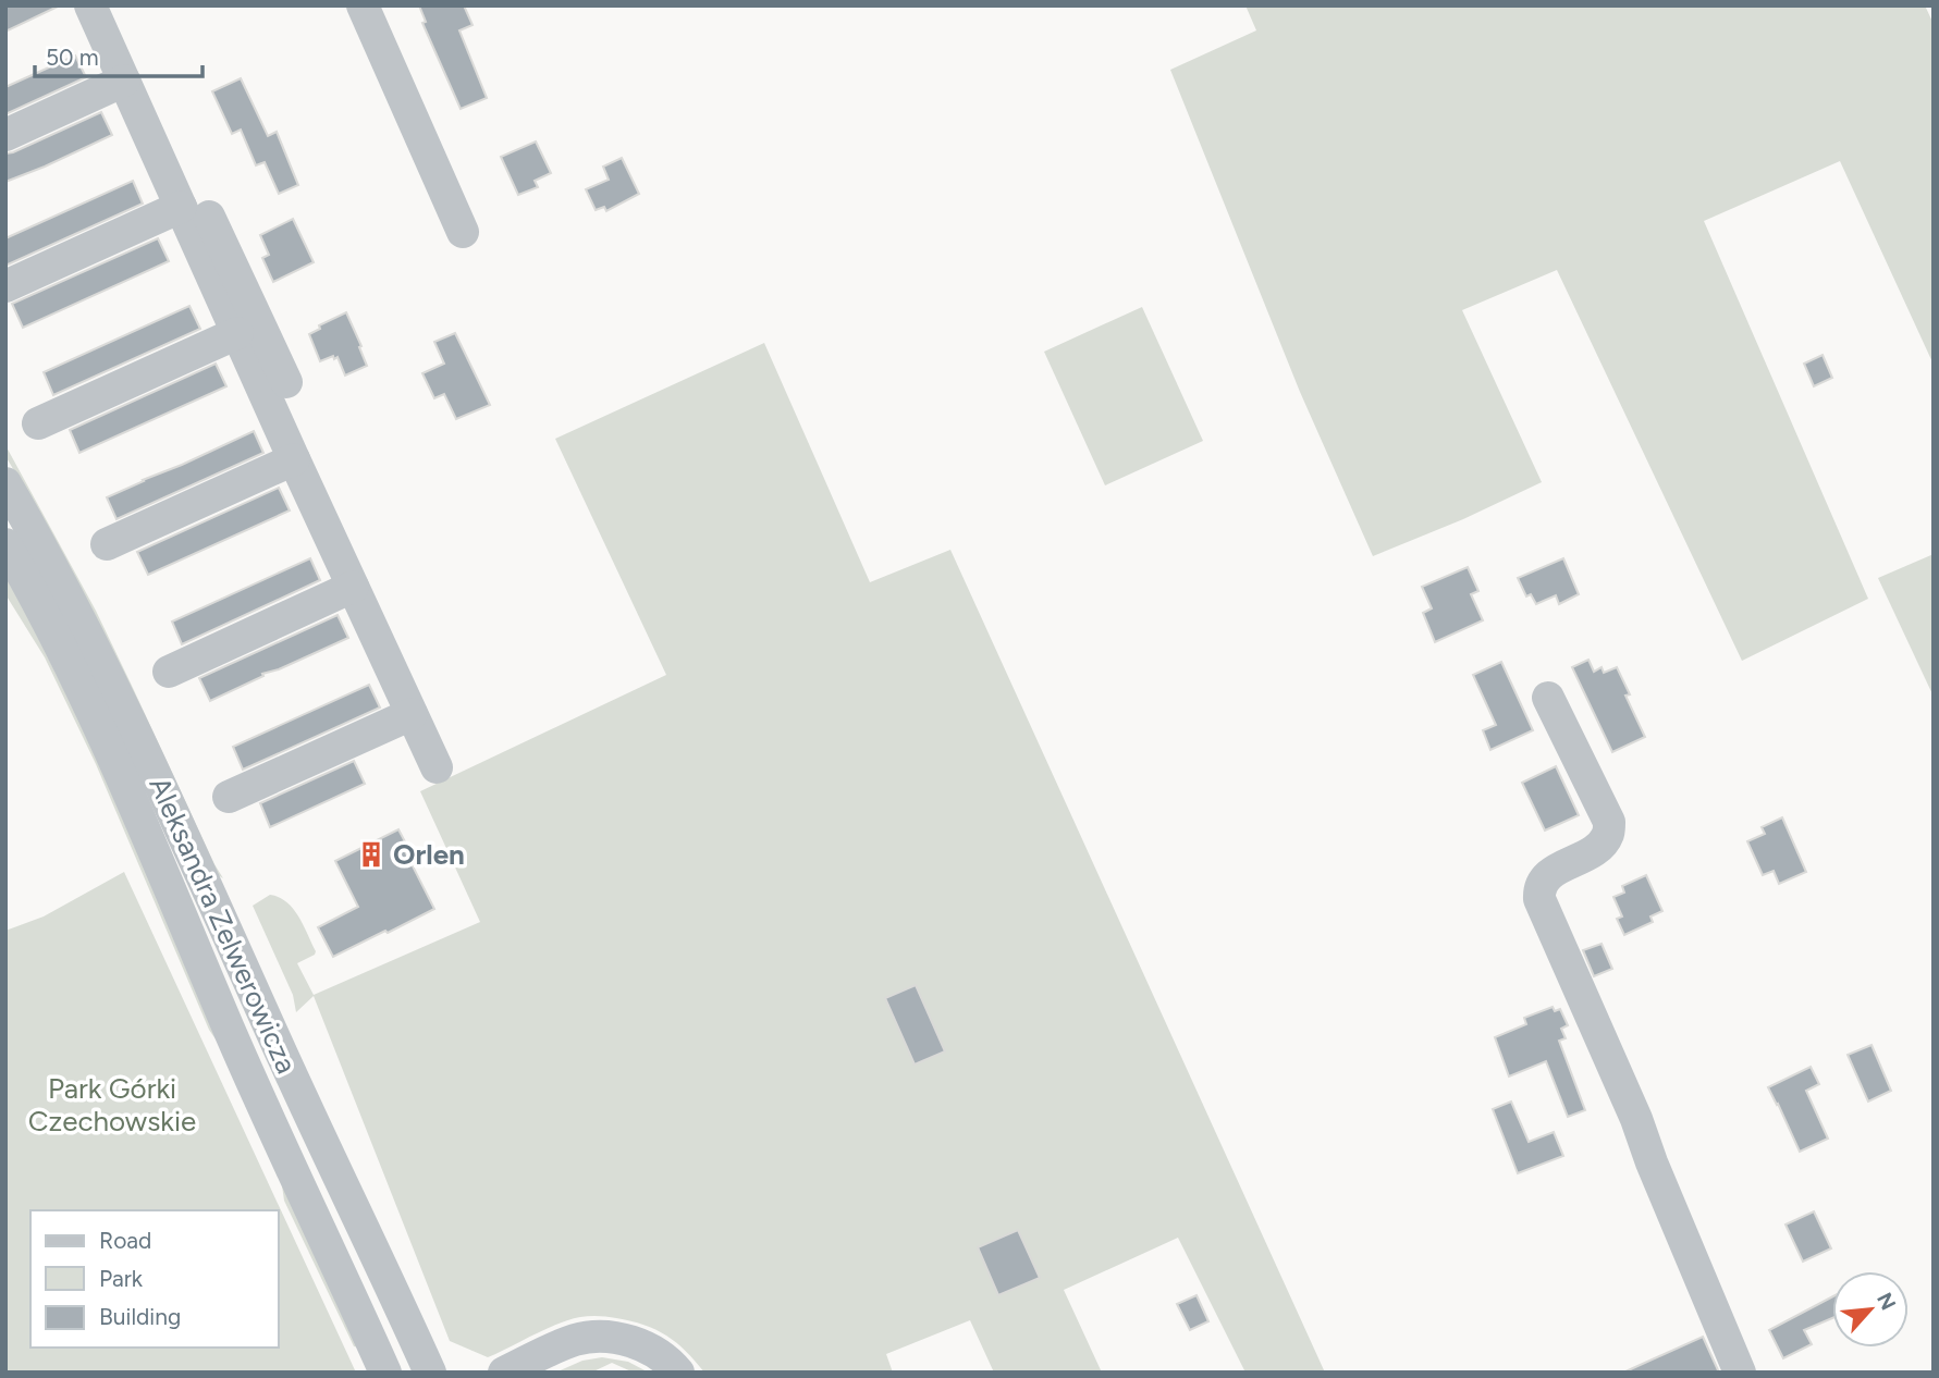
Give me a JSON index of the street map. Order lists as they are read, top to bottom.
{
  "streets": {
    "street": ["Aleksandra Zelwerowicza"]
  },
  "parks": ["Park Górki Czechowskie"],
  "places": {
    "building": ["Orlen"]
  },
  "legend": ["Road", "Park", "Building"],
  "scale_bar": "50 m",
  "north": "top right"
}
